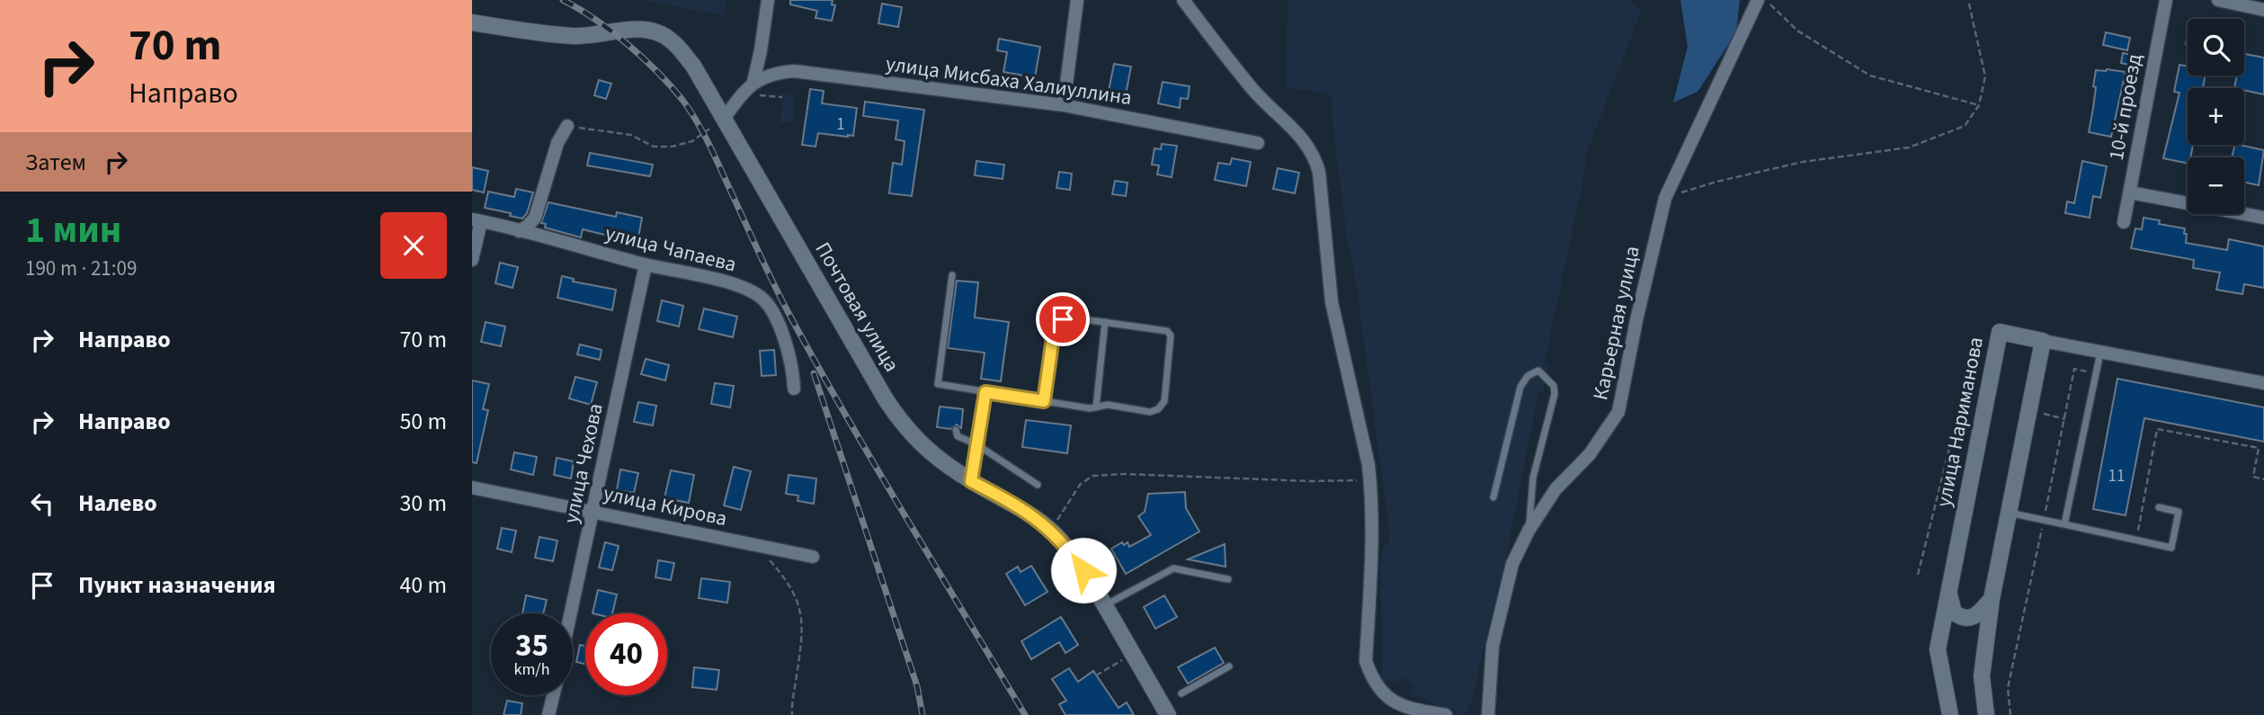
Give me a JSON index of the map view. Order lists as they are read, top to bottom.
{
  "streets": {
    "street": [
      "улица Мисбаха Халиуллина",
      "10-й проезд",
      "улица Чапаева",
      "Почтовая улица",
      "Карьерная улица",
      "улица Нариманова",
      "улица Чехова",
      "улица Кирова"
    ]
  },
  "crossings": [
    ["улица Чапаева", "улица Чехова"],
    ["улица Чехова", "улица Кирова"]
  ],
  "house_numbers": ["1", "11"],
  "page": {
    "turn": ["70 m", "Направо"],
    "map_buttons": ["+", "−"],
    "then": "Затем",
    "heading": ["1 мин", "190 m · 21:09"],
    "list": [
      {
        "name": "Направо",
        "value": "70 m"
      },
      {
        "name": "Направо",
        "value": "50 m"
      },
      {
        "name": "Налево",
        "value": "30 m"
      },
      {
        "name": "Пункт назначения",
        "value": "40 m"
      }
    ],
    "speed": "35 km/h",
    "limit": "40"
  }
}
